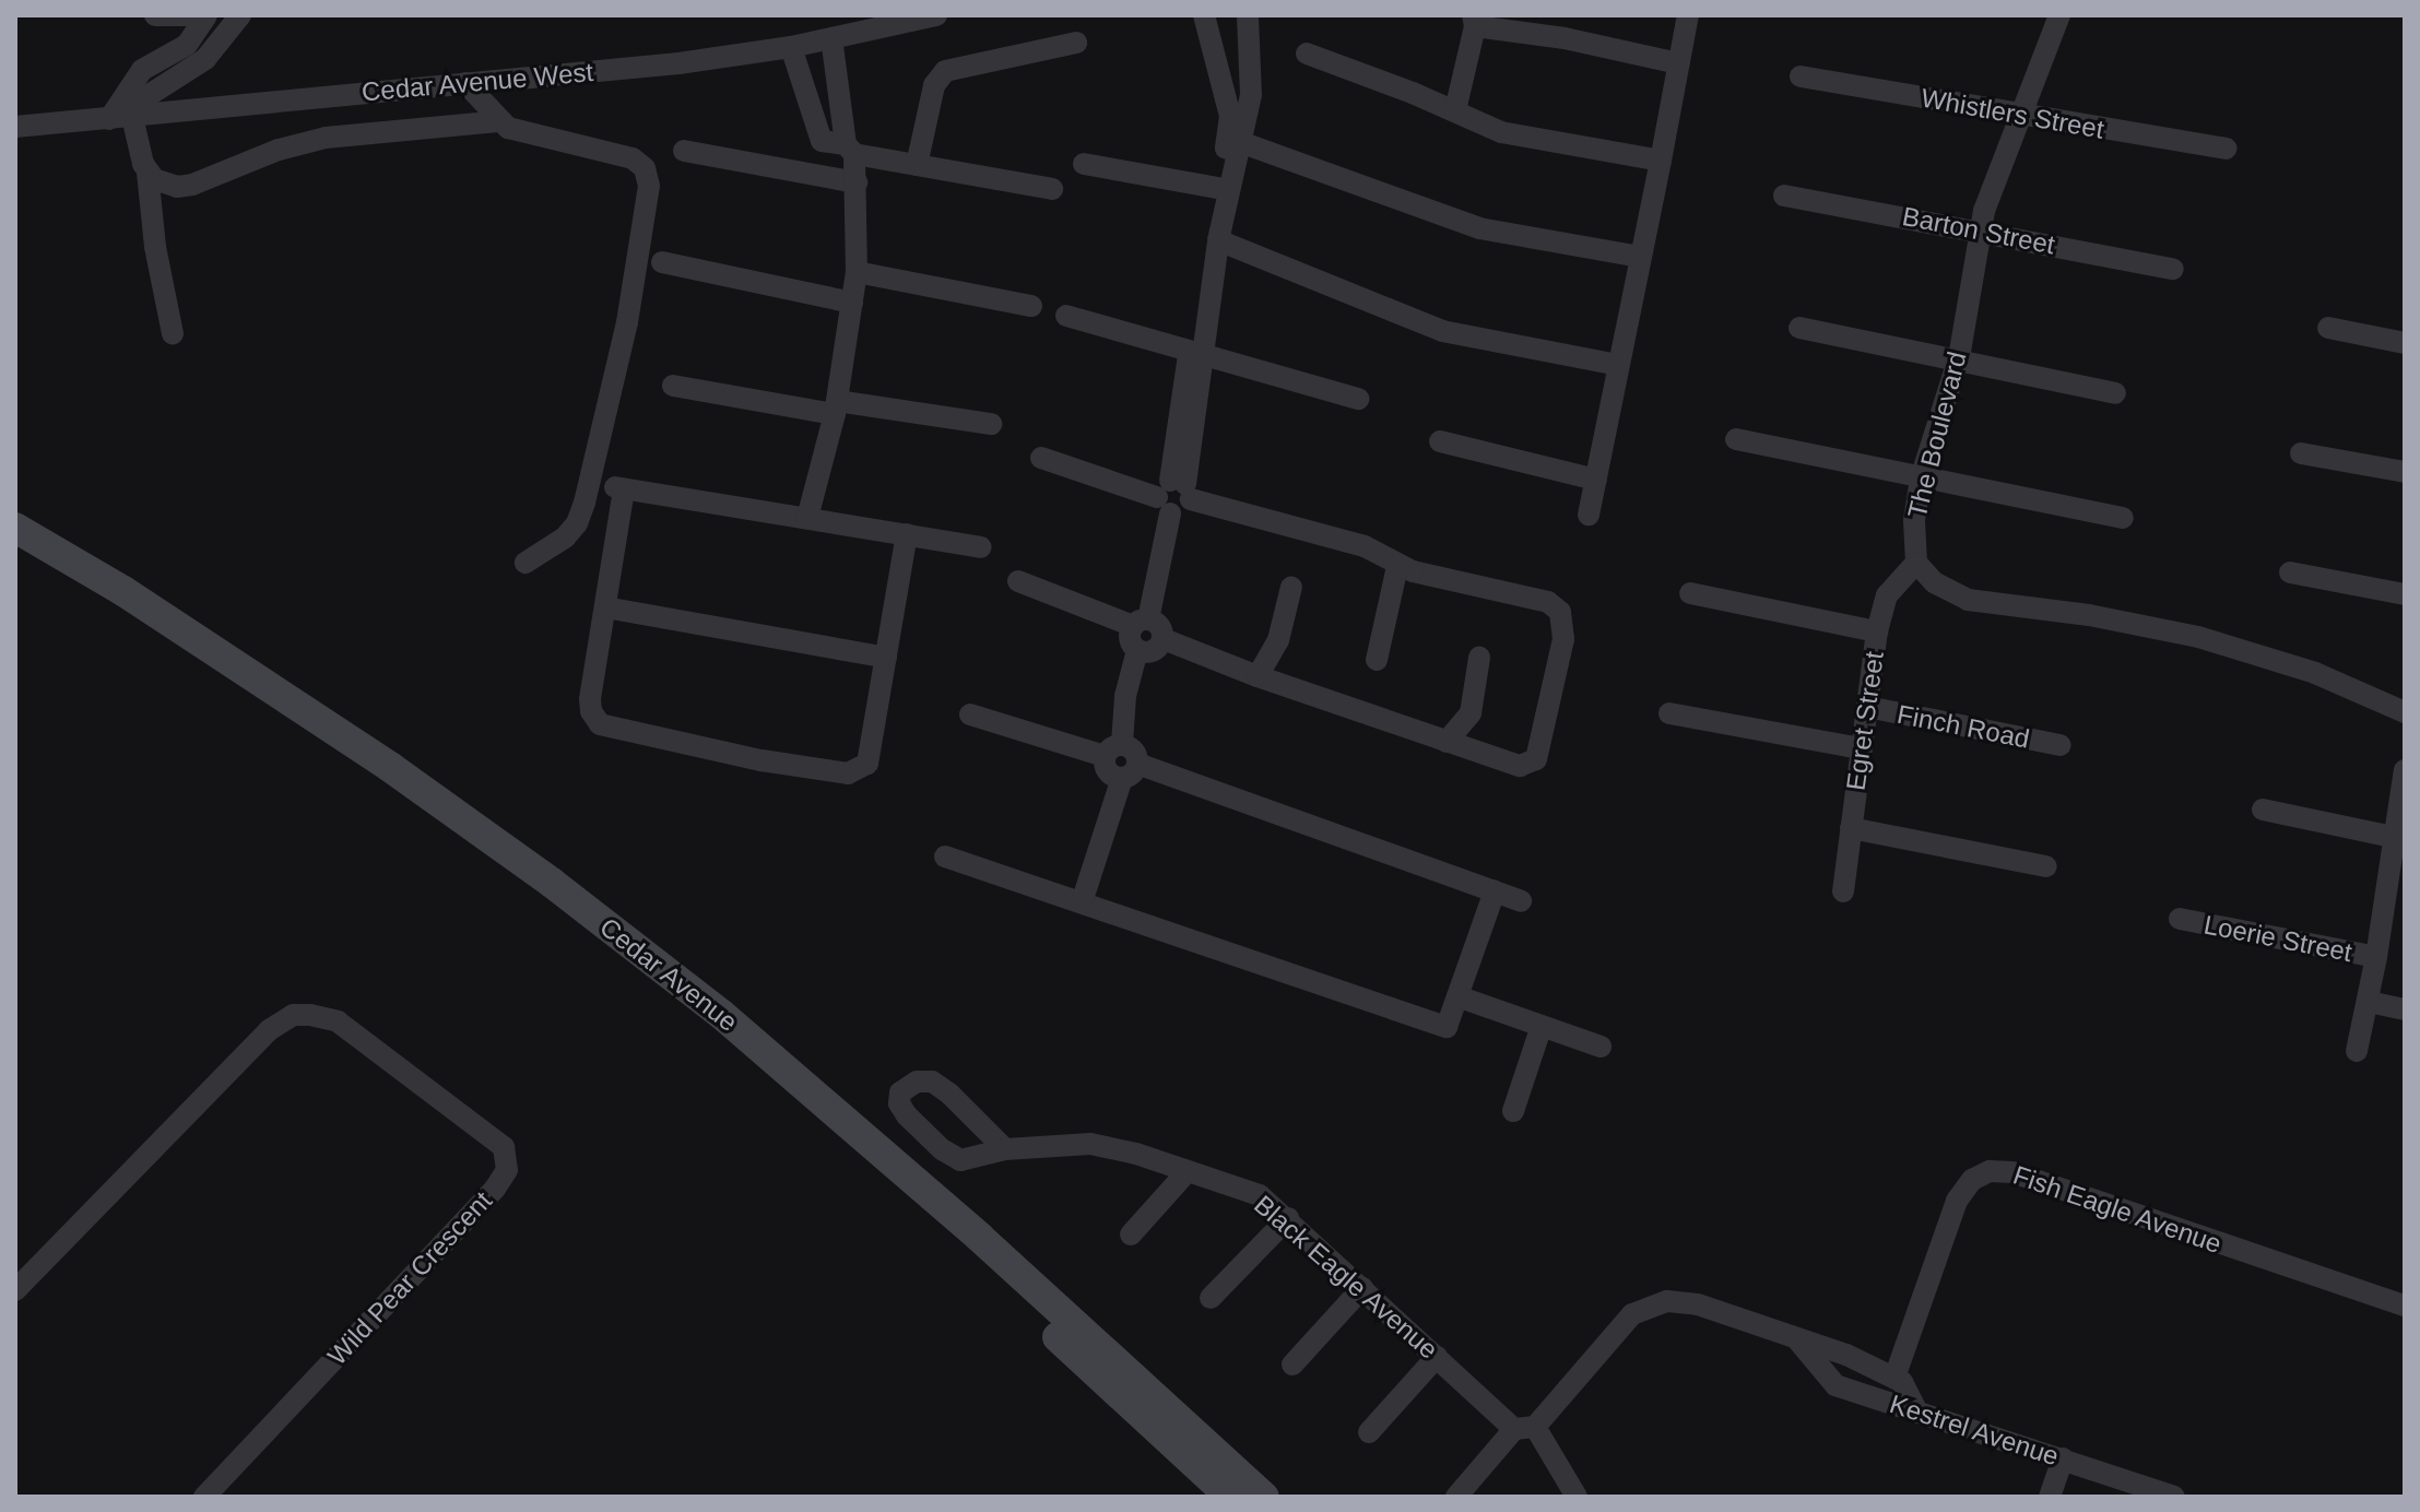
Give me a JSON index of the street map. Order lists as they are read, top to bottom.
{
  "streets": {
    "main road": ["Cedar Avenue"],
    "street": [
      "Cedar Avenue West",
      "Whistlers Street",
      "Barton Street",
      "The Boulevard",
      "Egret Street",
      "Finch Road",
      "Loerie Street",
      "Fish Eagle Avenue",
      "Black Eagle Avenue",
      "Wild Pear Crescent",
      "Kestrel Avenue"
    ]
  },
  "crossings": [
    ["Whistlers Street", "The Boulevard"],
    ["Barton Street", "The Boulevard"],
    ["The Boulevard", "Egret Street"],
    ["Egret Street", "Finch Road"],
    ["Fish Eagle Avenue", "Kestrel Avenue"],
    ["Black Eagle Avenue", "Kestrel Avenue"]
  ]
}
